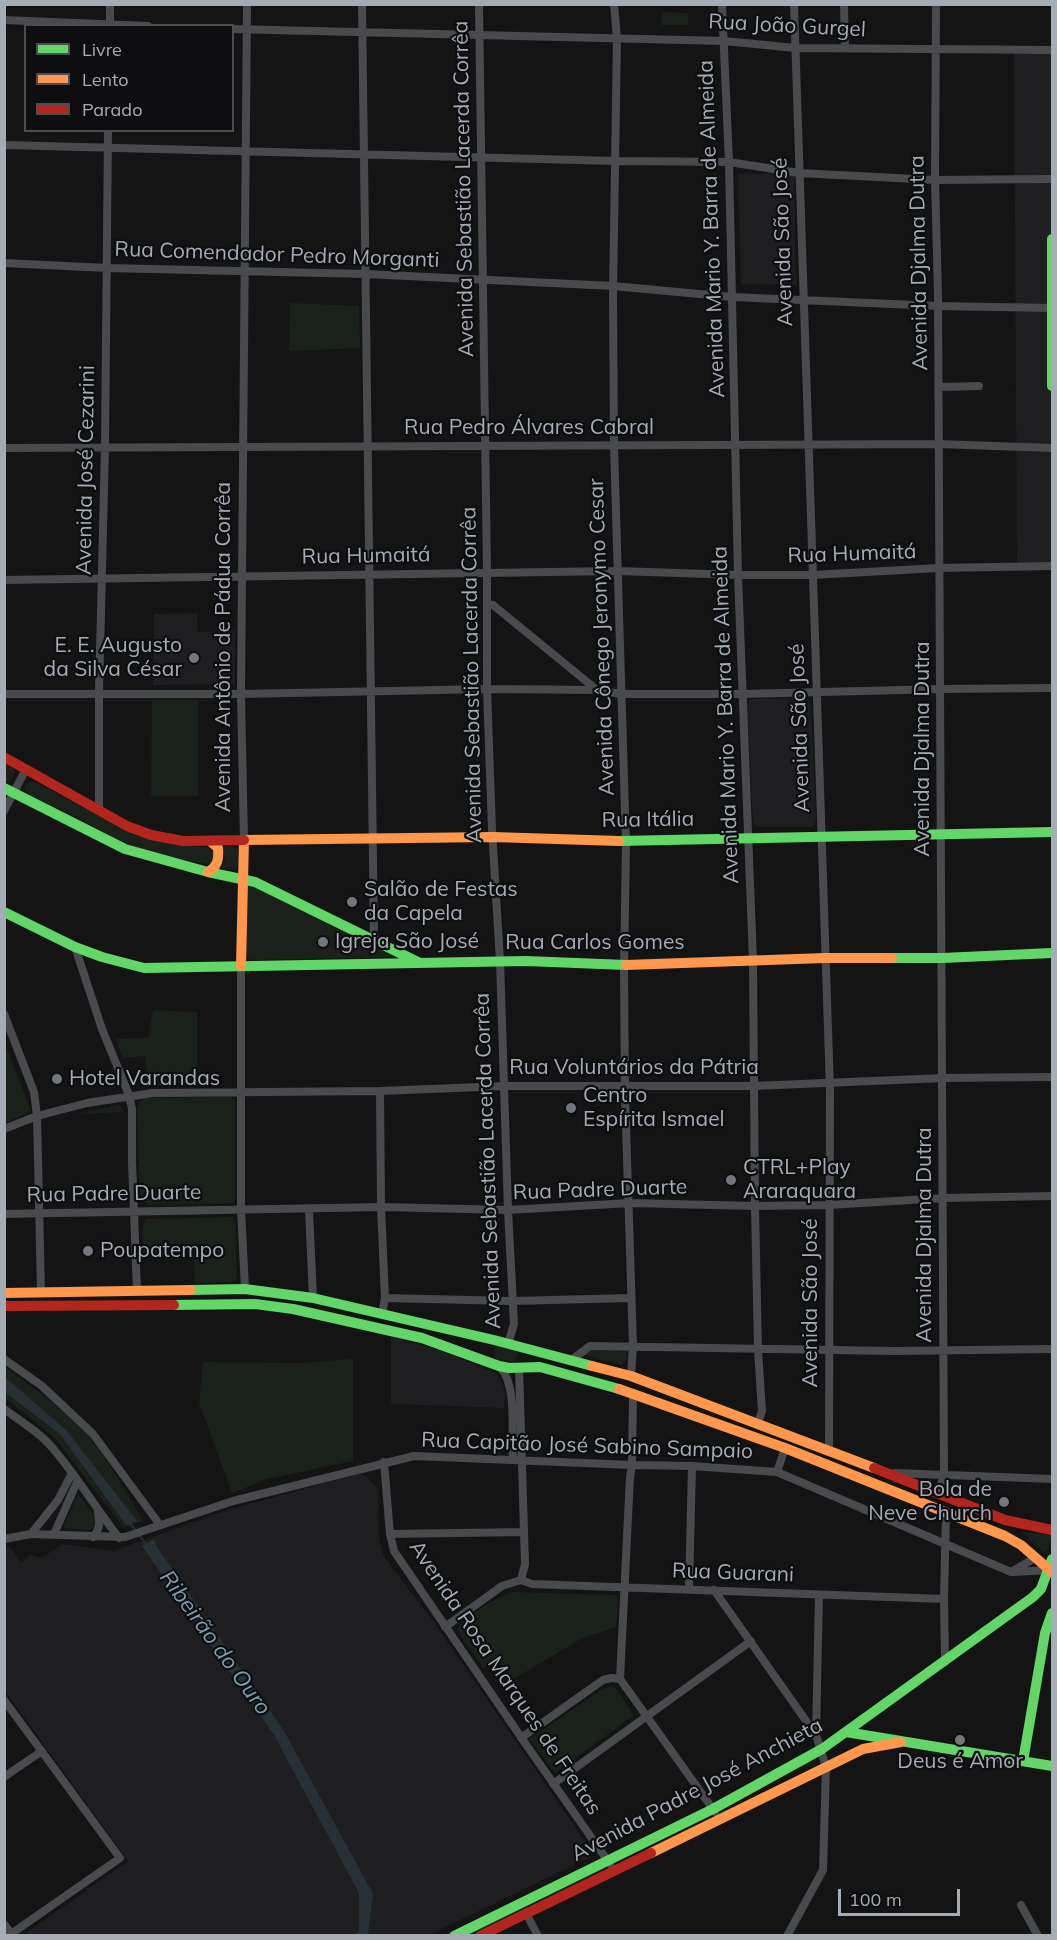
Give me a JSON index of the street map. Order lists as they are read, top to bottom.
{
  "streets": {
    "main road": [
      "Avenida Antônio de Pádua Corrêa",
      "Rua Itália",
      "Rua Carlos Gomes",
      "Avenida Padre José Anchieta"
    ],
    "street": [
      "Rua João Gurgel",
      "Avenida Sebastião Lacerda Corrêa",
      "Avenida Mario Y. Barra de Almeida",
      "Avenida São José",
      "Rua Comendador Pedro Morganti",
      "Avenida Djalma Dutra",
      "Rua Pedro Álvares Cabral",
      "Avenida José Cezarini",
      "Rua Humaitá",
      "Avenida Cônego Jeronymo Cesar",
      "Rua Voluntários da Pátria",
      "Rua Padre Duarte",
      "Rua Capitão José Sabino Sampaio",
      "Rua Guarani",
      "Avenida Rosa Marques de Freitas"
    ]
  },
  "crossings": [
    ["Rua João Gurgel", "Avenida Sebastião Lacerda Corrêa"],
    ["Rua João Gurgel", "Avenida Mario Y. Barra de Almeida"],
    ["Rua João Gurgel", "Avenida São José"],
    ["Rua João Gurgel", "Avenida Djalma Dutra"],
    ["Rua João Gurgel", "Avenida Cônego Jeronymo Cesar"],
    ["Rua João Gurgel", "Avenida Antônio de Pádua Corrêa"],
    ["Avenida Sebastião Lacerda Corrêa", "Rua Comendador Pedro Morganti"],
    ["Avenida Sebastião Lacerda Corrêa", "Rua Pedro Álvares Cabral"],
    ["Avenida Sebastião Lacerda Corrêa", "Rua Humaitá"],
    ["Avenida Sebastião Lacerda Corrêa", "Rua Itália"],
    ["Avenida Sebastião Lacerda Corrêa", "Rua Carlos Gomes"],
    ["Avenida Sebastião Lacerda Corrêa", "Rua Voluntários da Pátria"],
    ["Avenida Sebastião Lacerda Corrêa", "Rua Padre Duarte"],
    ["Avenida Mario Y. Barra de Almeida", "Rua Comendador Pedro Morganti"],
    ["Avenida Mario Y. Barra de Almeida", "Rua Pedro Álvares Cabral"],
    ["Avenida Mario Y. Barra de Almeida", "Rua Humaitá"],
    ["Avenida Mario Y. Barra de Almeida", "Rua Itália"],
    ["Avenida Mario Y. Barra de Almeida", "Rua Carlos Gomes"],
    ["Avenida Mario Y. Barra de Almeida", "Rua Voluntários da Pátria"],
    ["Avenida Mario Y. Barra de Almeida", "Rua Padre Duarte"],
    ["Avenida São José", "Rua Comendador Pedro Morganti"],
    ["Avenida São José", "Rua Pedro Álvares Cabral"],
    ["Avenida São José", "Rua Humaitá"],
    ["Avenida São José", "Rua Itália"],
    ["Avenida São José", "Rua Carlos Gomes"],
    ["Avenida São José", "Rua Voluntários da Pátria"],
    ["Avenida São José", "Rua Padre Duarte"],
    ["Rua Comendador Pedro Morganti", "Avenida Djalma Dutra"],
    ["Rua Comendador Pedro Morganti", "Avenida José Cezarini"],
    ["Rua Comendador Pedro Morganti", "Avenida Cônego Jeronymo Cesar"],
    ["Rua Comendador Pedro Morganti", "Avenida Antônio de Pádua Corrêa"],
    ["Avenida Djalma Dutra", "Rua Pedro Álvares Cabral"],
    ["Avenida Djalma Dutra", "Rua Humaitá"],
    ["Avenida Djalma Dutra", "Rua Itália"],
    ["Avenida Djalma Dutra", "Rua Carlos Gomes"],
    ["Avenida Djalma Dutra", "Rua Voluntários da Pátria"],
    ["Avenida Djalma Dutra", "Rua Padre Duarte"],
    ["Rua Pedro Álvares Cabral", "Avenida José Cezarini"],
    ["Rua Pedro Álvares Cabral", "Avenida Cônego Jeronymo Cesar"],
    ["Rua Pedro Álvares Cabral", "Avenida Antônio de Pádua Corrêa"],
    ["Avenida José Cezarini", "Rua Humaitá"],
    ["Avenida José Cezarini", "Rua Itália"],
    ["Rua Humaitá", "Avenida Cônego Jeronymo Cesar"],
    ["Rua Humaitá", "Avenida Antônio de Pádua Corrêa"],
    ["Avenida Cônego Jeronymo Cesar", "Rua Itália"],
    ["Avenida Cônego Jeronymo Cesar", "Rua Carlos Gomes"],
    ["Avenida Cônego Jeronymo Cesar", "Rua Voluntários da Pátria"],
    ["Avenida Cônego Jeronymo Cesar", "Rua Padre Duarte"],
    ["Avenida Antônio de Pádua Corrêa", "Rua Itália"],
    ["Avenida Antônio de Pádua Corrêa", "Rua Carlos Gomes"],
    ["Avenida Antônio de Pádua Corrêa", "Rua Voluntários da Pátria"],
    ["Avenida Antônio de Pádua Corrêa", "Rua Padre Duarte"],
    ["Rua Capitão José Sabino Sampaio", "Avenida Rosa Marques de Freitas"],
    ["Avenida Rosa Marques de Freitas", "Avenida Padre José Anchieta"]
  ],
  "water": ["Ribeirão do Ouro"],
  "places": [
    "E. E. Augusto da Silva César",
    "Salão de Festas da Capela",
    "Igreja São José",
    "Hotel Varandas",
    "Centro Espírita Ismael",
    "CTRL+Play Araraquara",
    "Poupatempo",
    "Bola de Neve Church",
    "Deus é Amor"
  ],
  "legend": ["Livre", "Lento", "Parado"],
  "scale_bar": "100 m"
}
